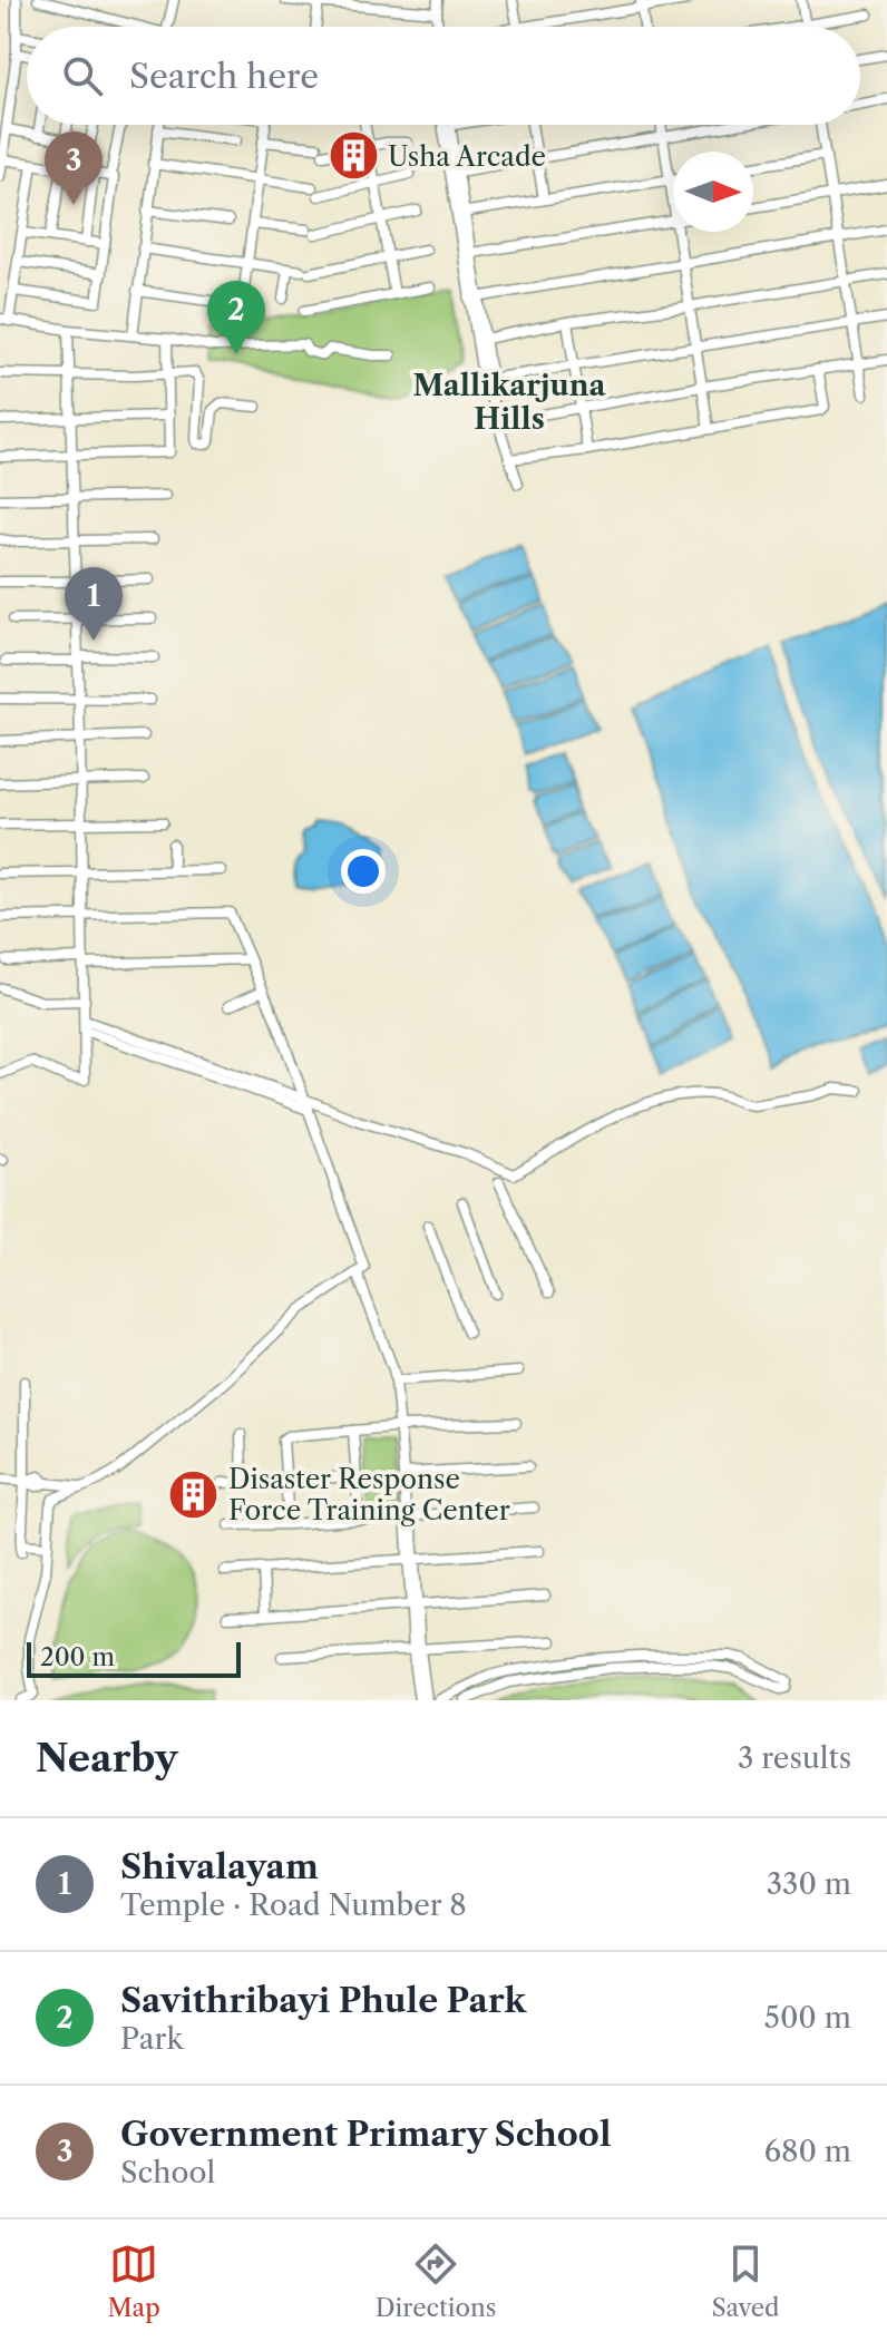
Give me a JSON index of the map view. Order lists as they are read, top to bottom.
{
  "districts": ["Mallikarjuna Hills"],
  "places": {
    "building": ["Usha Arcade", "Disaster Response Force Training Center"]
  },
  "scale_bar": "200 m",
  "north": "right",
  "page": {
    "search": "Search here",
    "pins": ["3", "2", "1"],
    "scale": "200 m",
    "heading": ["Nearby", "3 results"],
    "list": [
      {
        "mark": "1",
        "name": "Shivalayam",
        "note": "Temple · Road Number 8",
        "value": "330 m"
      },
      {
        "mark": "2",
        "name": "Savithribayi Phule Park",
        "note": "Park",
        "value": "500 m"
      },
      {
        "mark": "3",
        "name": "Government Primary School",
        "note": "School",
        "value": "680 m"
      }
    ],
    "nav": ["Map", "Directions", "Saved"]
  }
}
